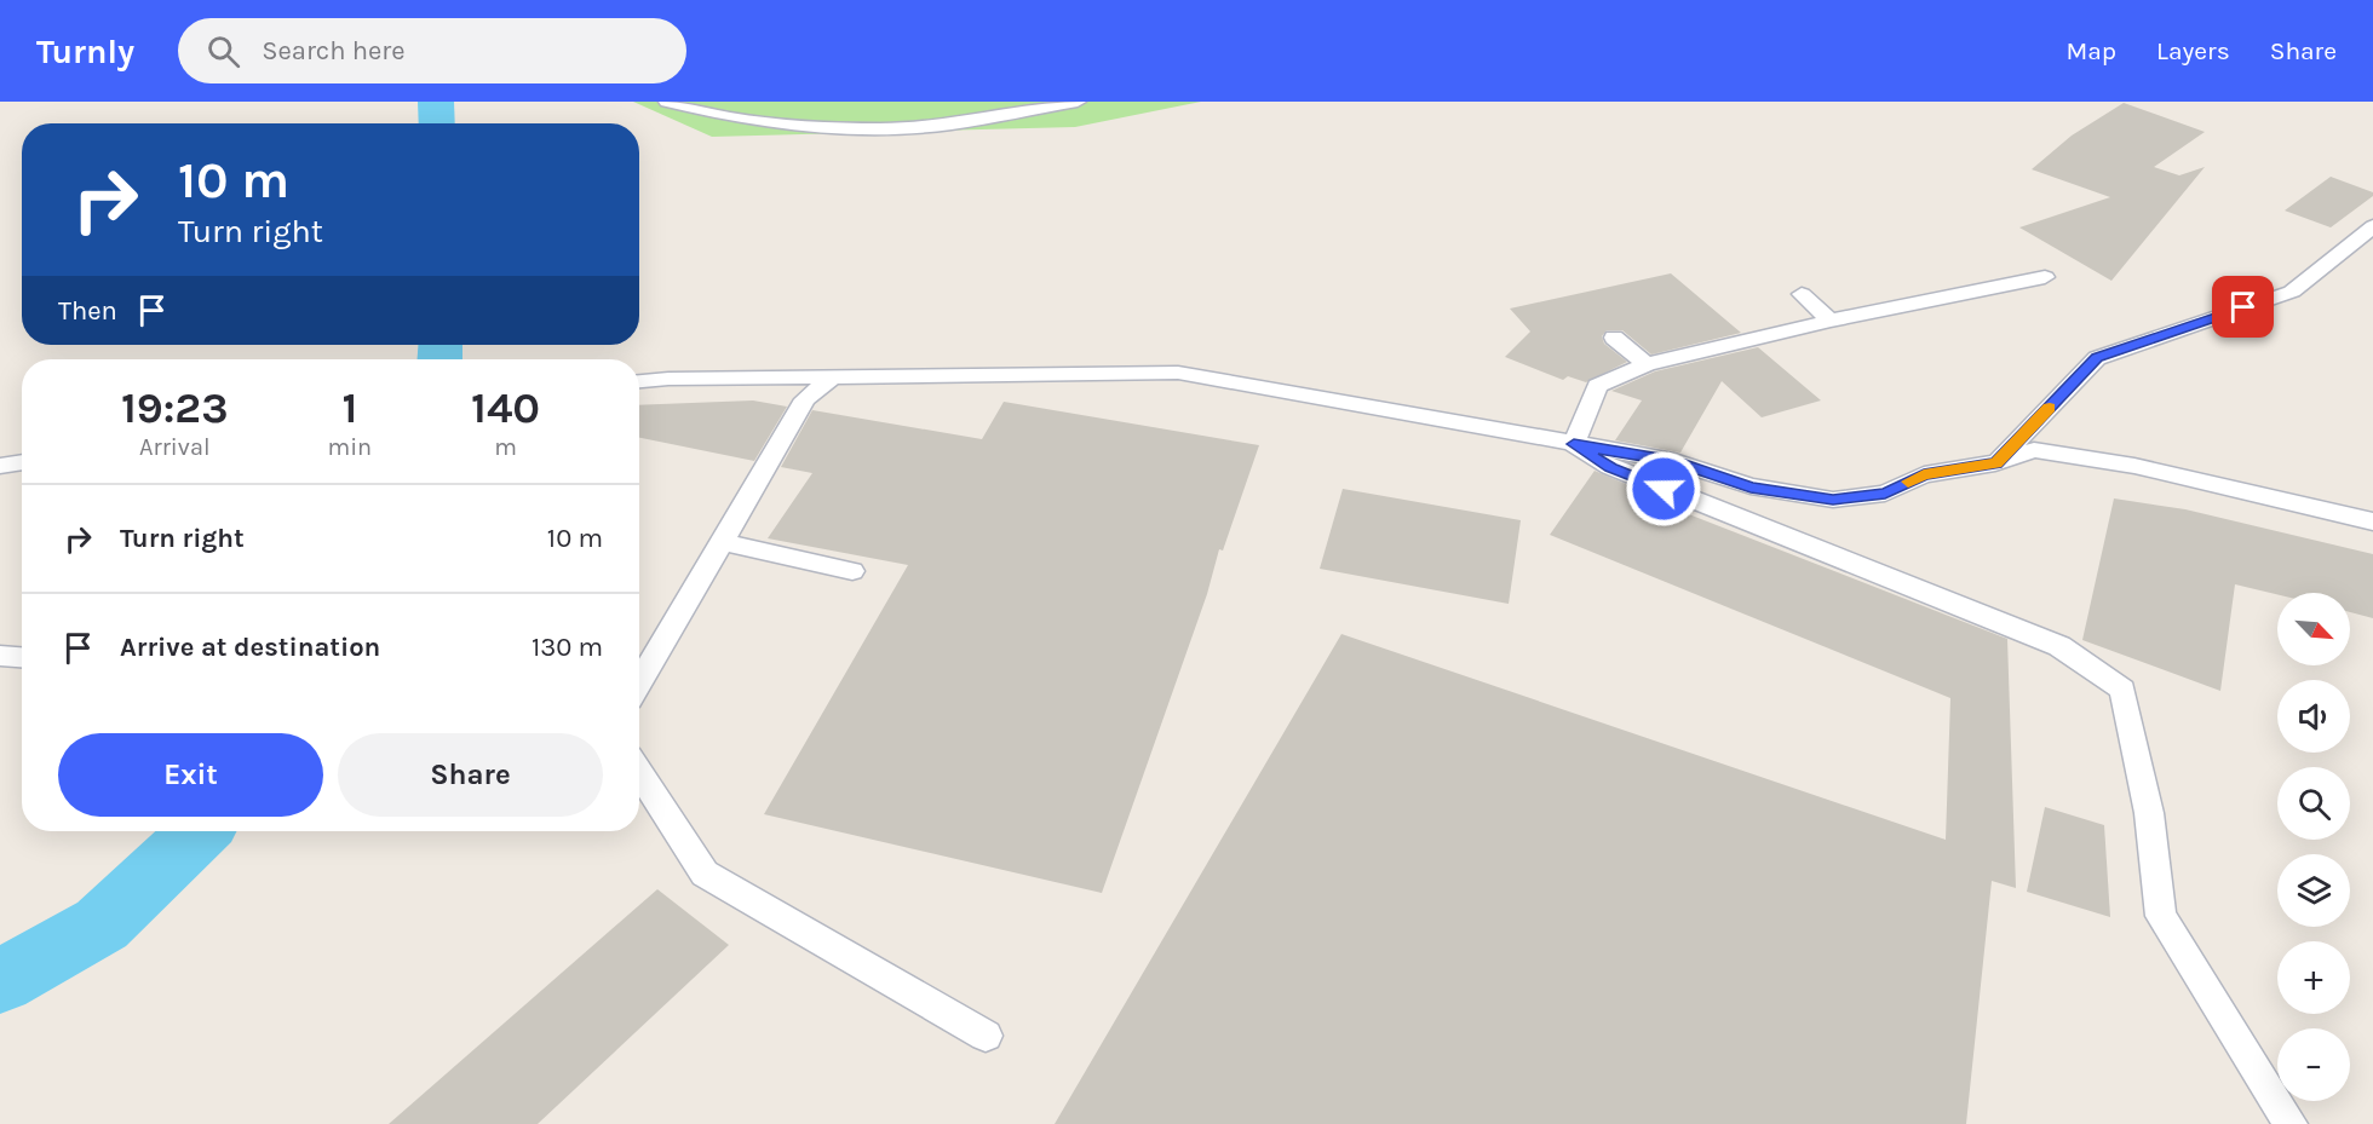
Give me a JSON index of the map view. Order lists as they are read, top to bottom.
{
  "north": "bottom right",
  "page": {
    "header": "Turnly",
    "search": "Search here",
    "nav": ["Map", "Layers", "Share"],
    "turn": ["10 m", "Turn right"],
    "then": "Then",
    "eta": [
      "19:23",
      "Arrival",
      "1",
      "min",
      "140",
      "m"
    ],
    "list": [
      {
        "name": "Turn right",
        "value": "10 m"
      },
      {
        "name": "Arrive at destination",
        "value": "130 m"
      }
    ],
    "map_buttons": ["+", "−"],
    "buttons": ["Exit", "Share"]
  }
}
